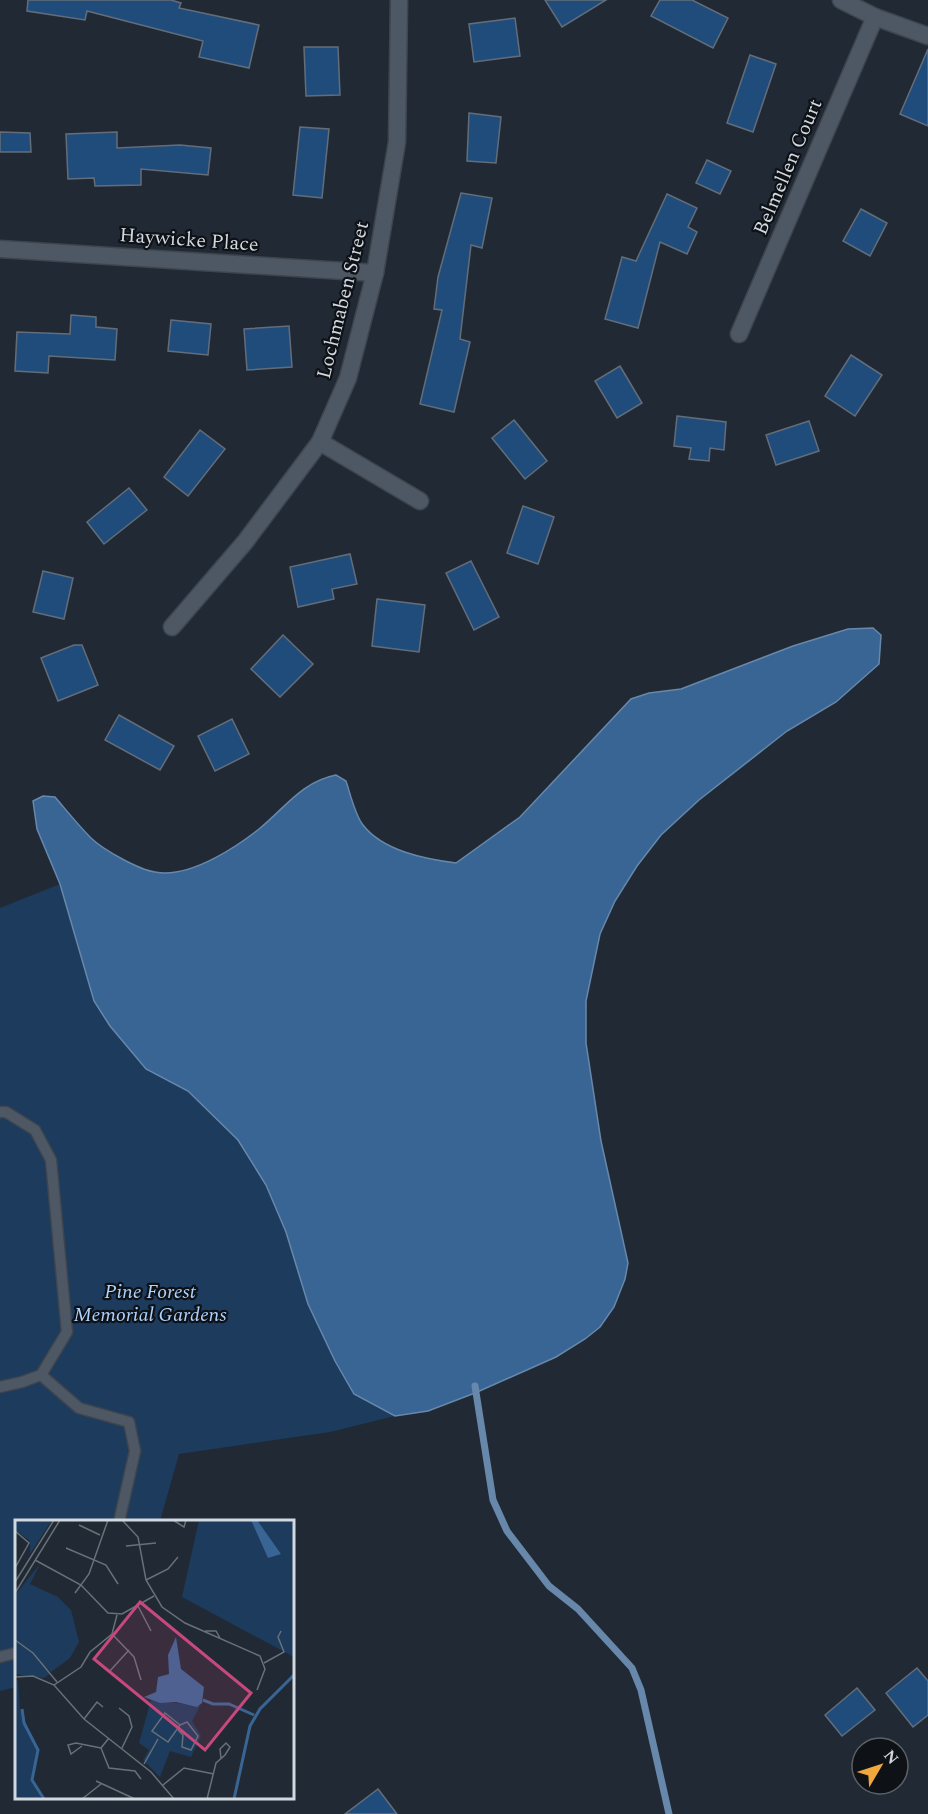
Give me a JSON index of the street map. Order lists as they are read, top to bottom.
{
  "streets": {
    "street": ["Belmellen Court", "Haywicke Place", "Lochmaben Street"]
  },
  "crossings": [
    ["Haywicke Place", "Lochmaben Street"]
  ],
  "parks": ["Pine Forest Memorial Gardens"],
  "north": "top right"
}
